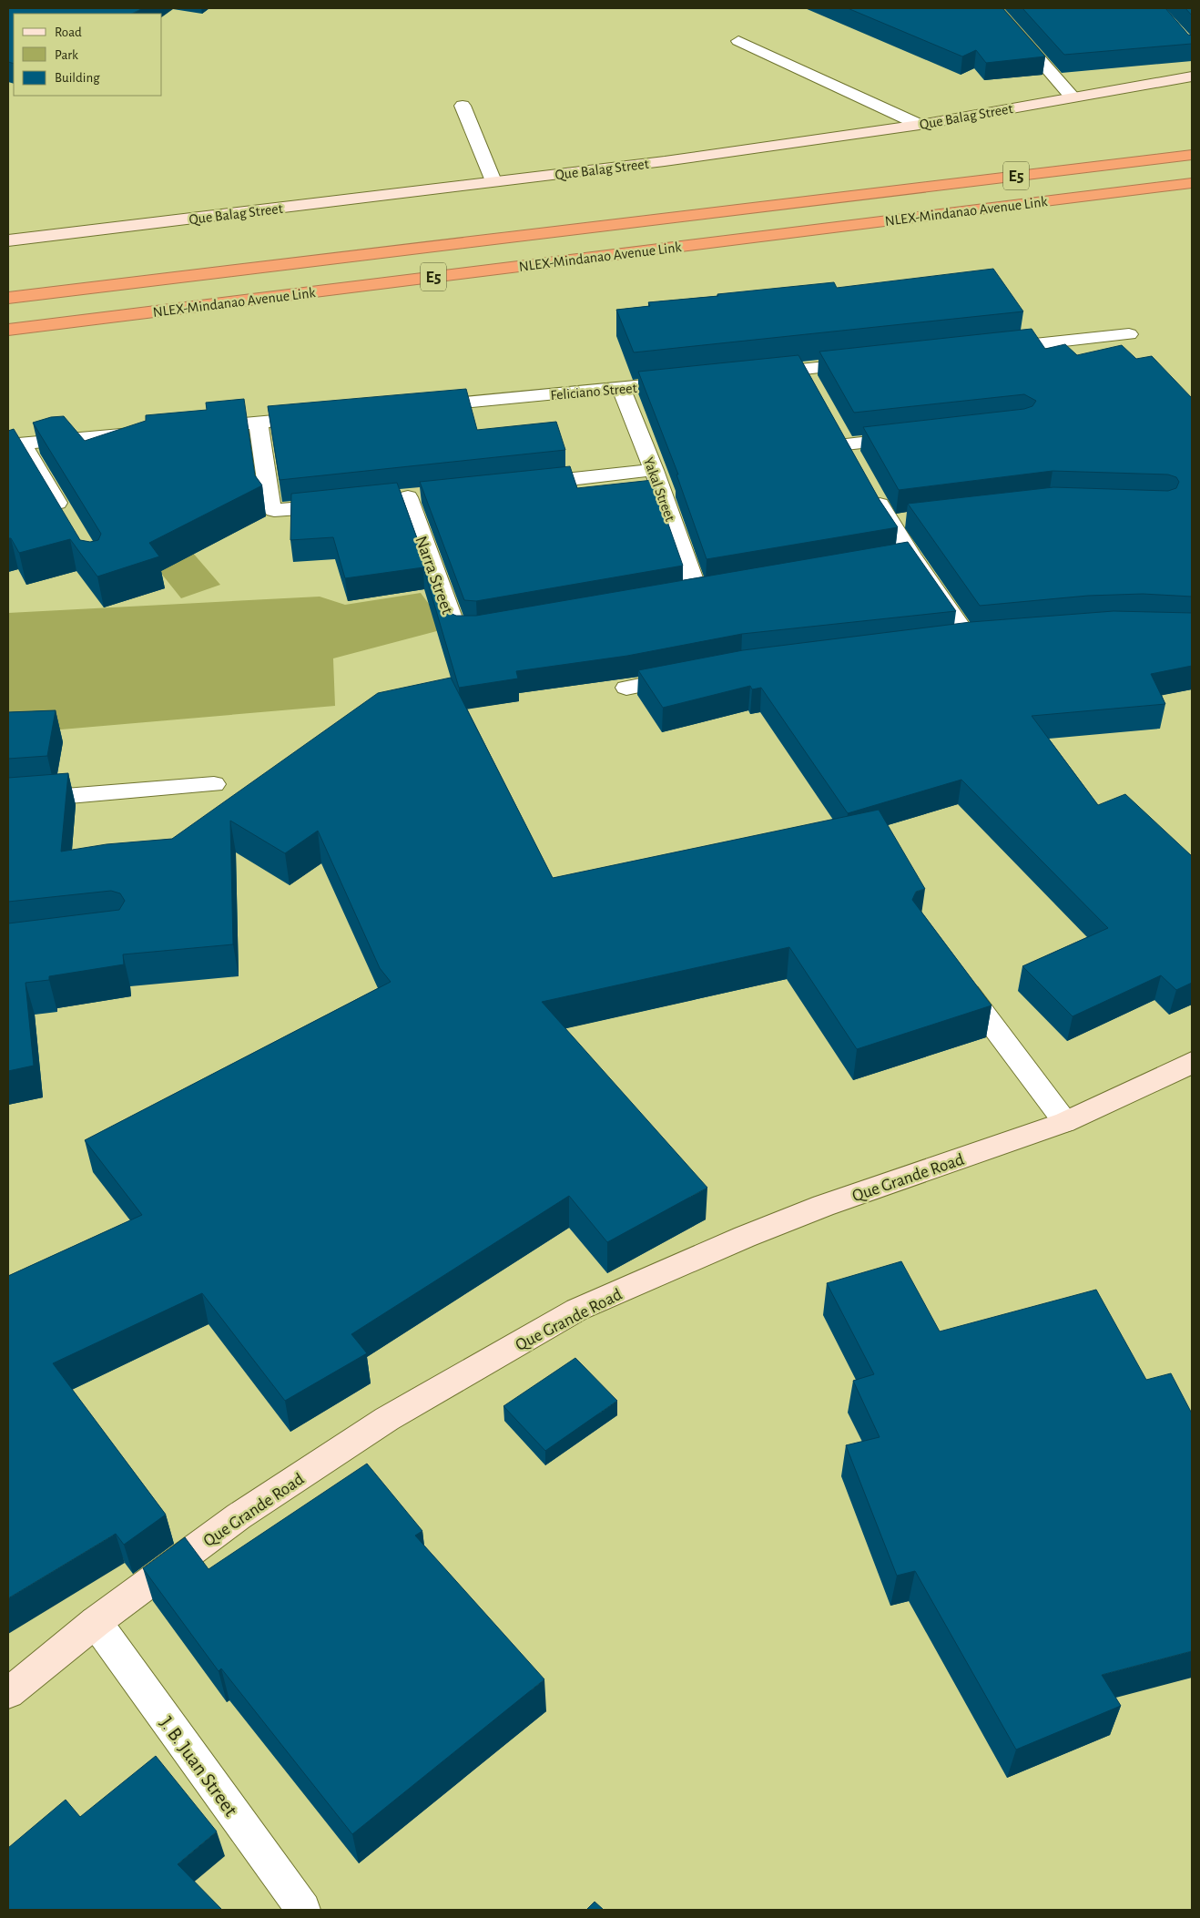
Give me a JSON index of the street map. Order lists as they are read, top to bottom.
{
  "streets": {
    "highway": ["E5", "NLEX-Mindanao Avenue Link"],
    "street": [
      "Que Balag Street",
      "Feliciano Street",
      "Yakal Street",
      "Narra Street",
      "Que Grande Road",
      "J. B. Juan Street"
    ]
  },
  "crossings": [
    ["Feliciano Street", "Yakal Street"],
    ["Que Grande Road", "J. B. Juan Street"]
  ],
  "legend": ["Road", "Park", "Building"]
}
